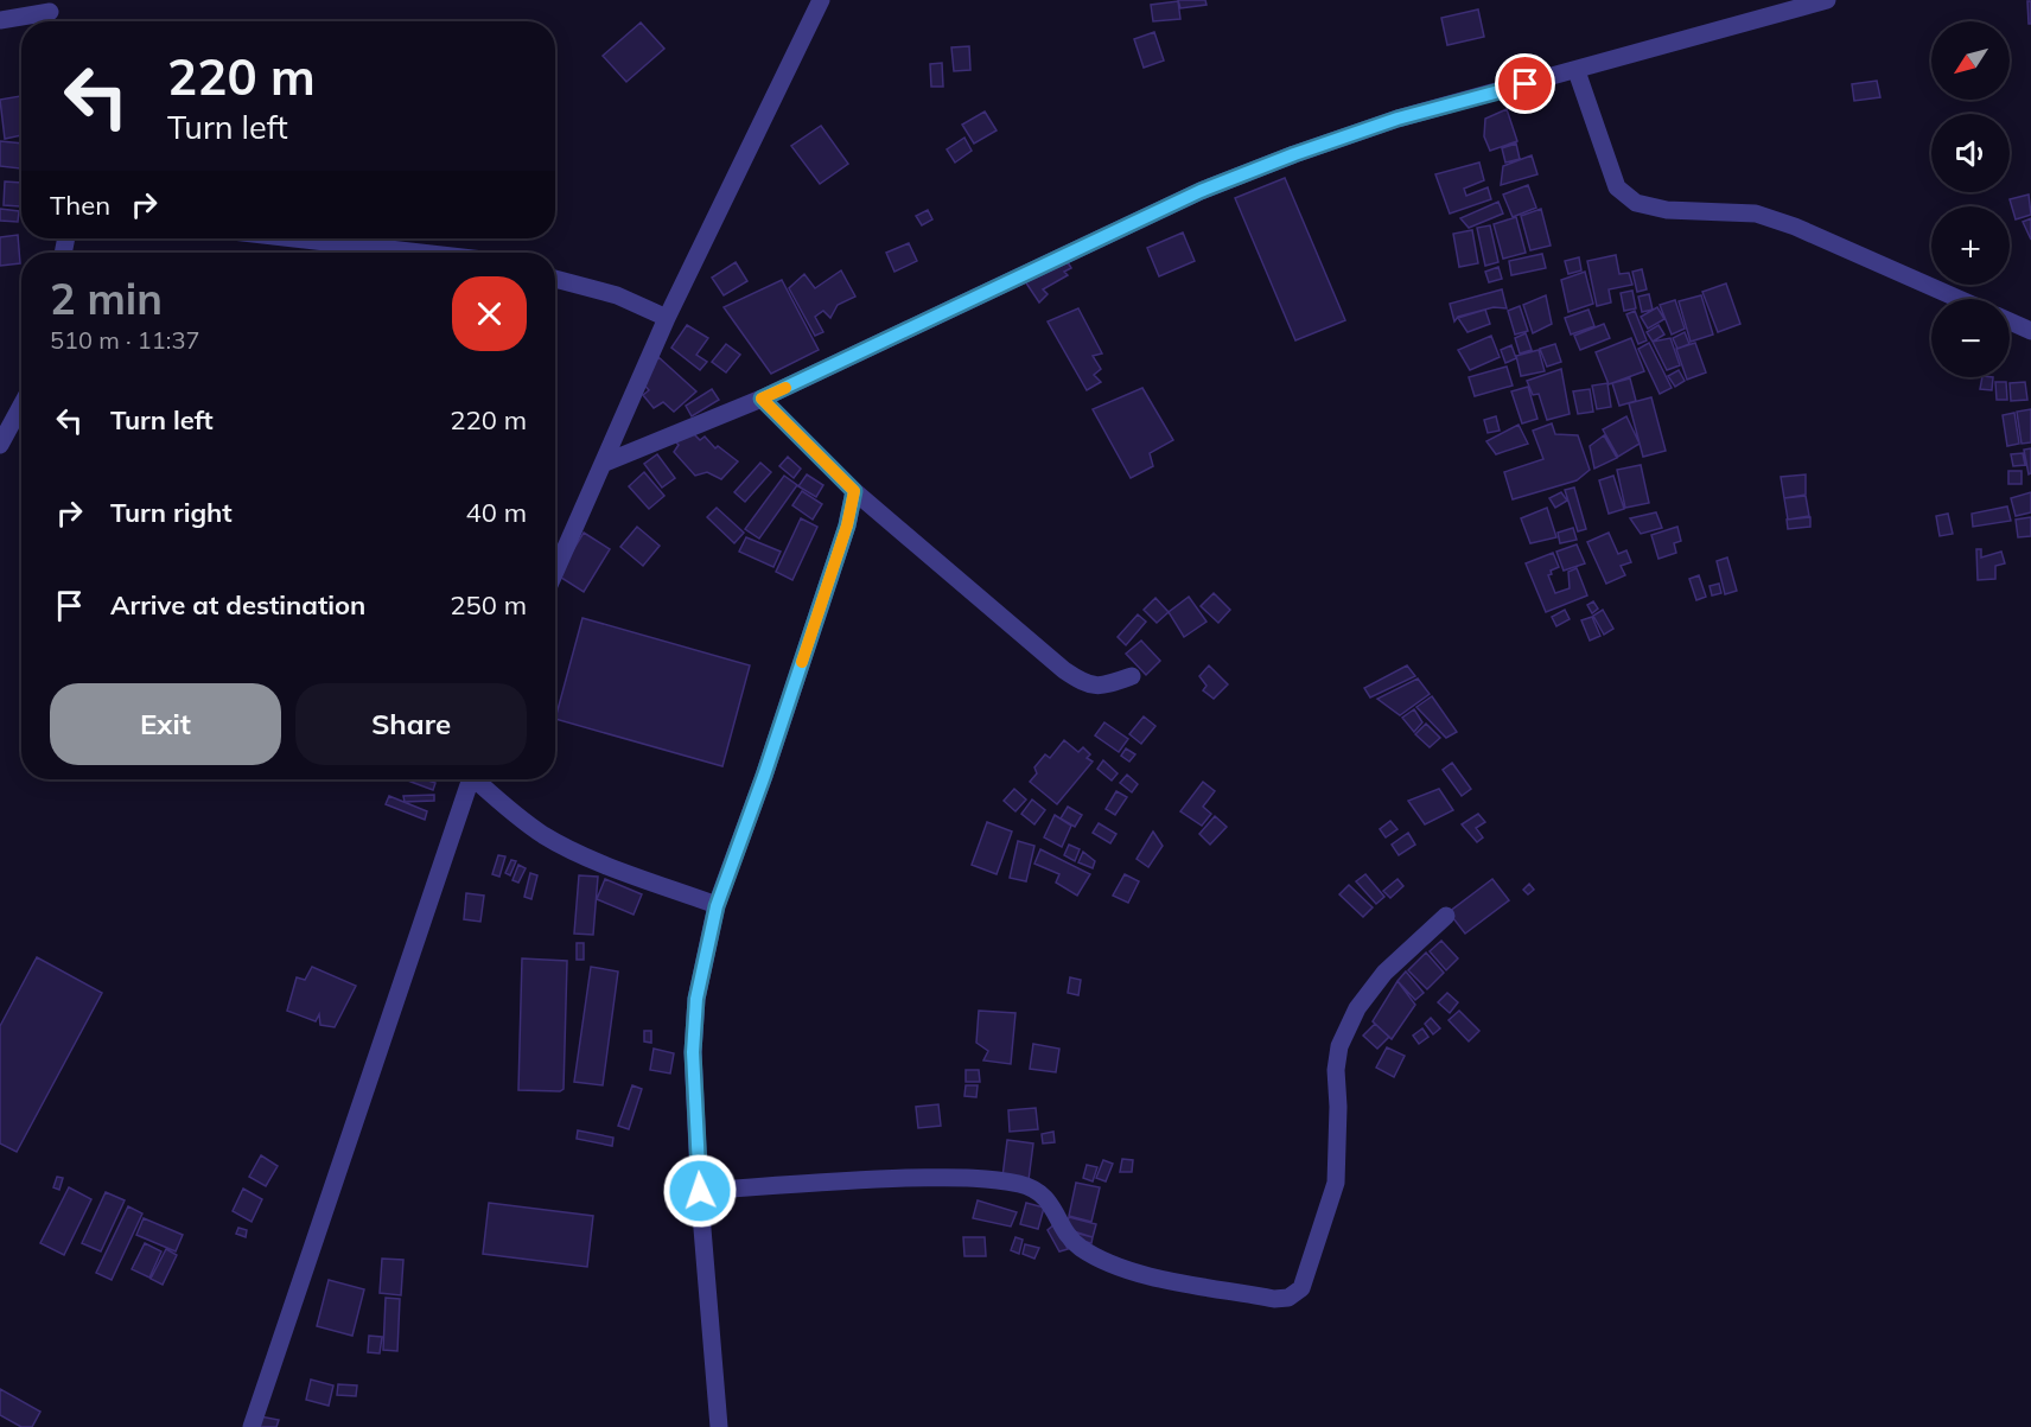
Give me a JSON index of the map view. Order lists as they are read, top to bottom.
{
  "north": "bottom left",
  "page": {
    "map_buttons": ["+", "−"],
    "turn": ["220 m", "Turn left"],
    "then": "Then",
    "heading": ["2 min", "510 m · 11:37"],
    "list": [
      {
        "name": "Turn left",
        "value": "220 m"
      },
      {
        "name": "Turn right",
        "value": "40 m"
      },
      {
        "name": "Arrive at destination",
        "value": "250 m"
      }
    ],
    "buttons": ["Exit", "Share"]
  }
}
